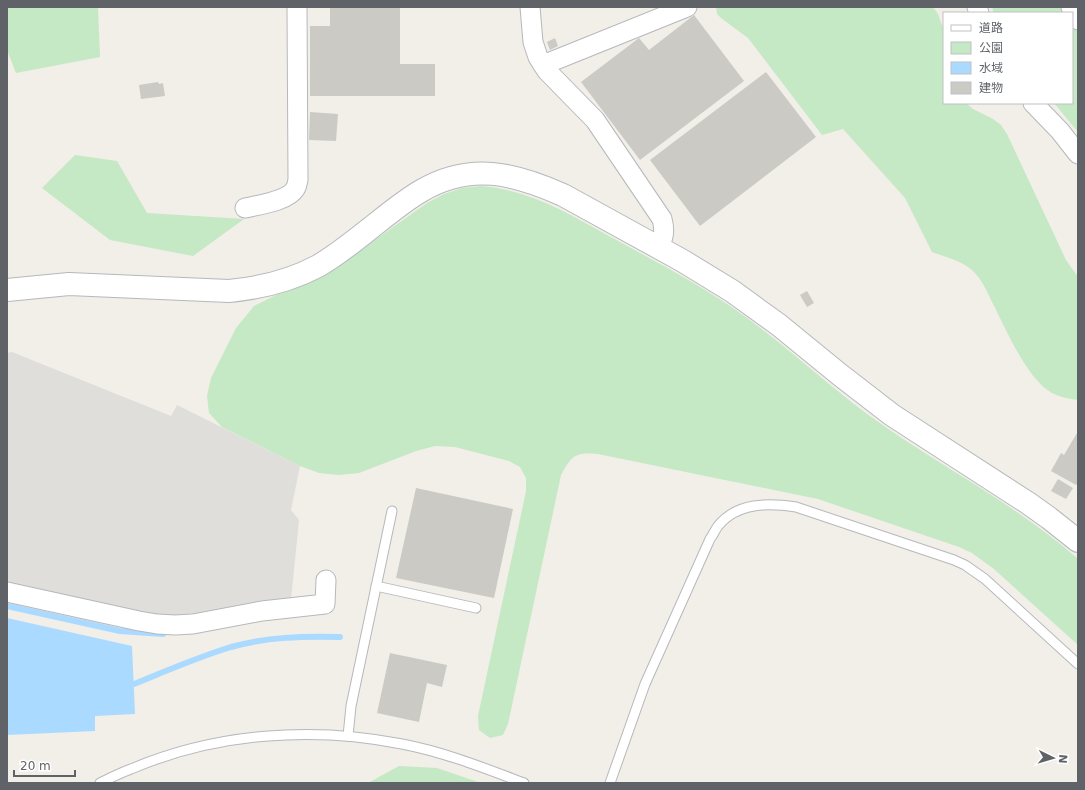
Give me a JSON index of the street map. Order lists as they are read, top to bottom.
{
  "legend": [
    "道路",
    "公園",
    "水域",
    "建物"
  ],
  "scale_bar": "20 m",
  "north": "right"
}
